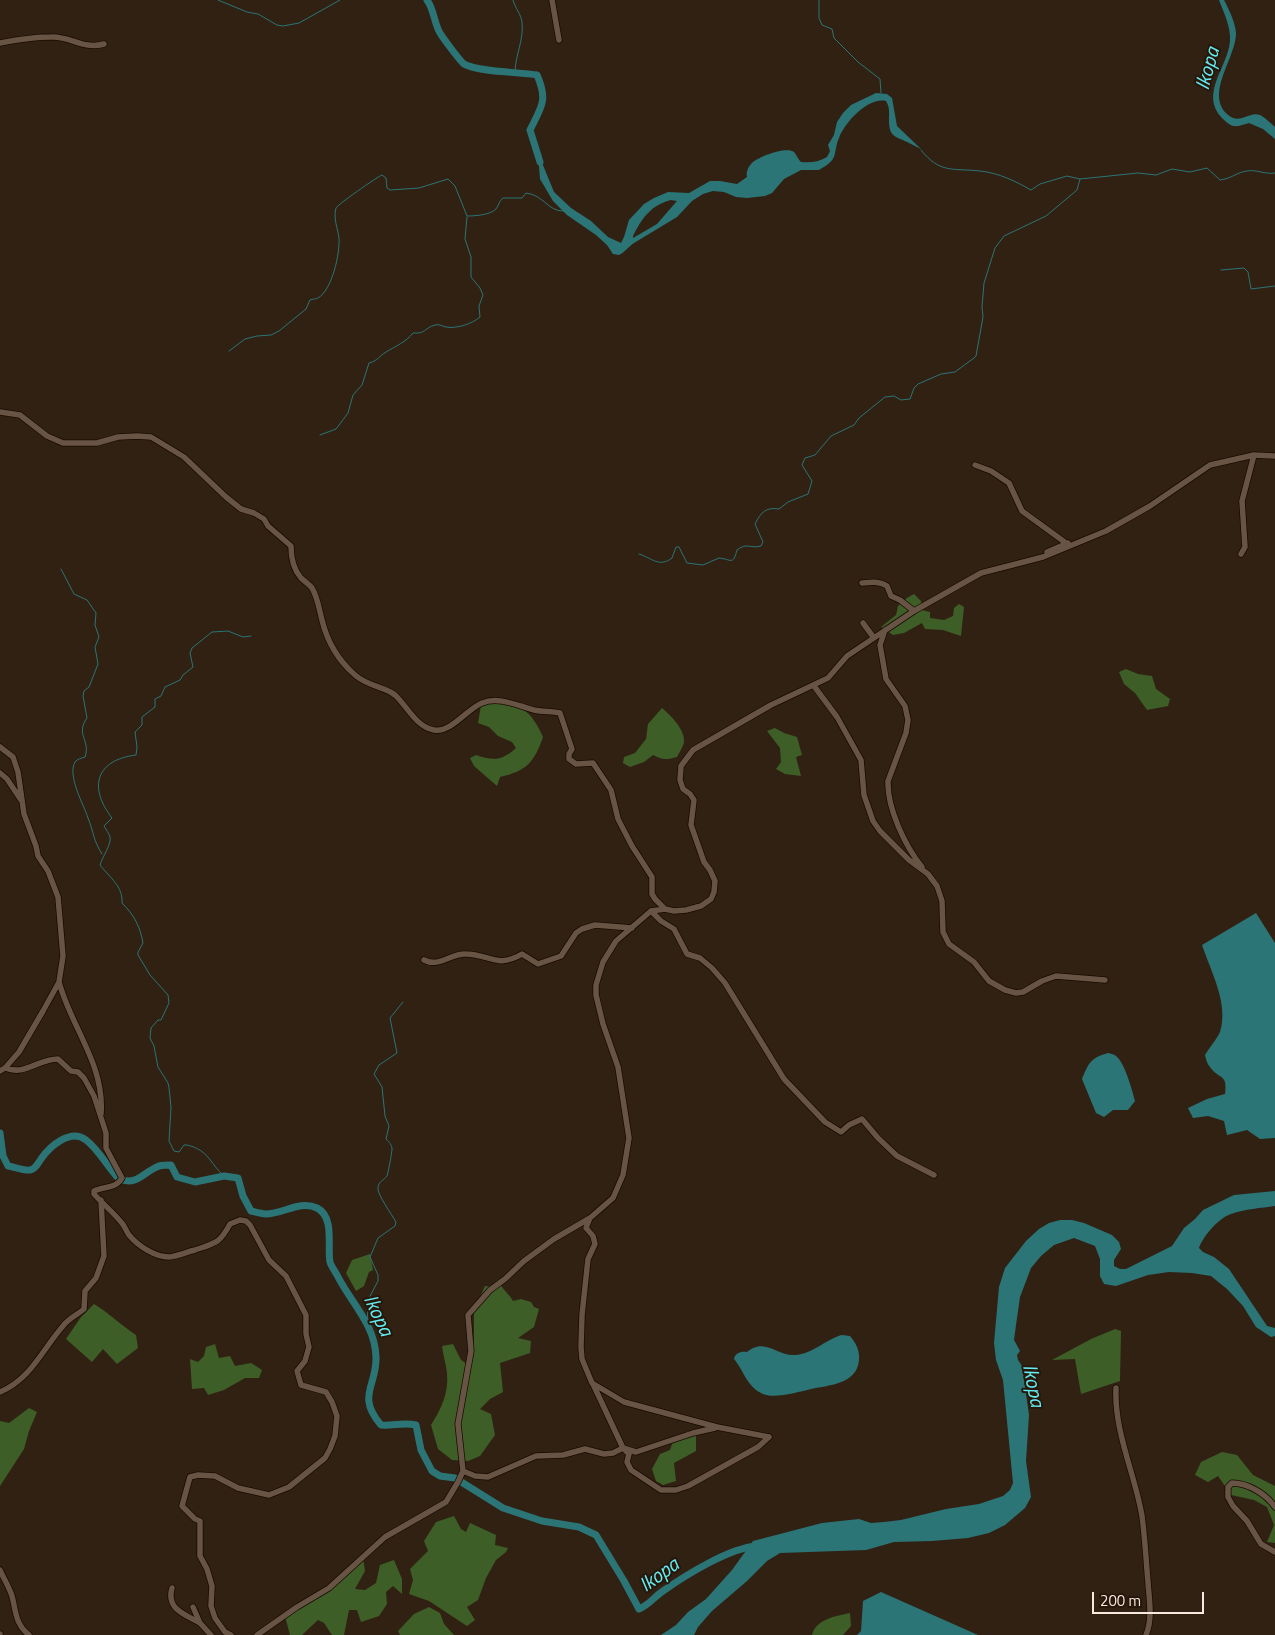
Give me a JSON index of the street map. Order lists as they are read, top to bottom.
{
  "water": ["Ikopa"],
  "scale_bar": "200 m"
}
